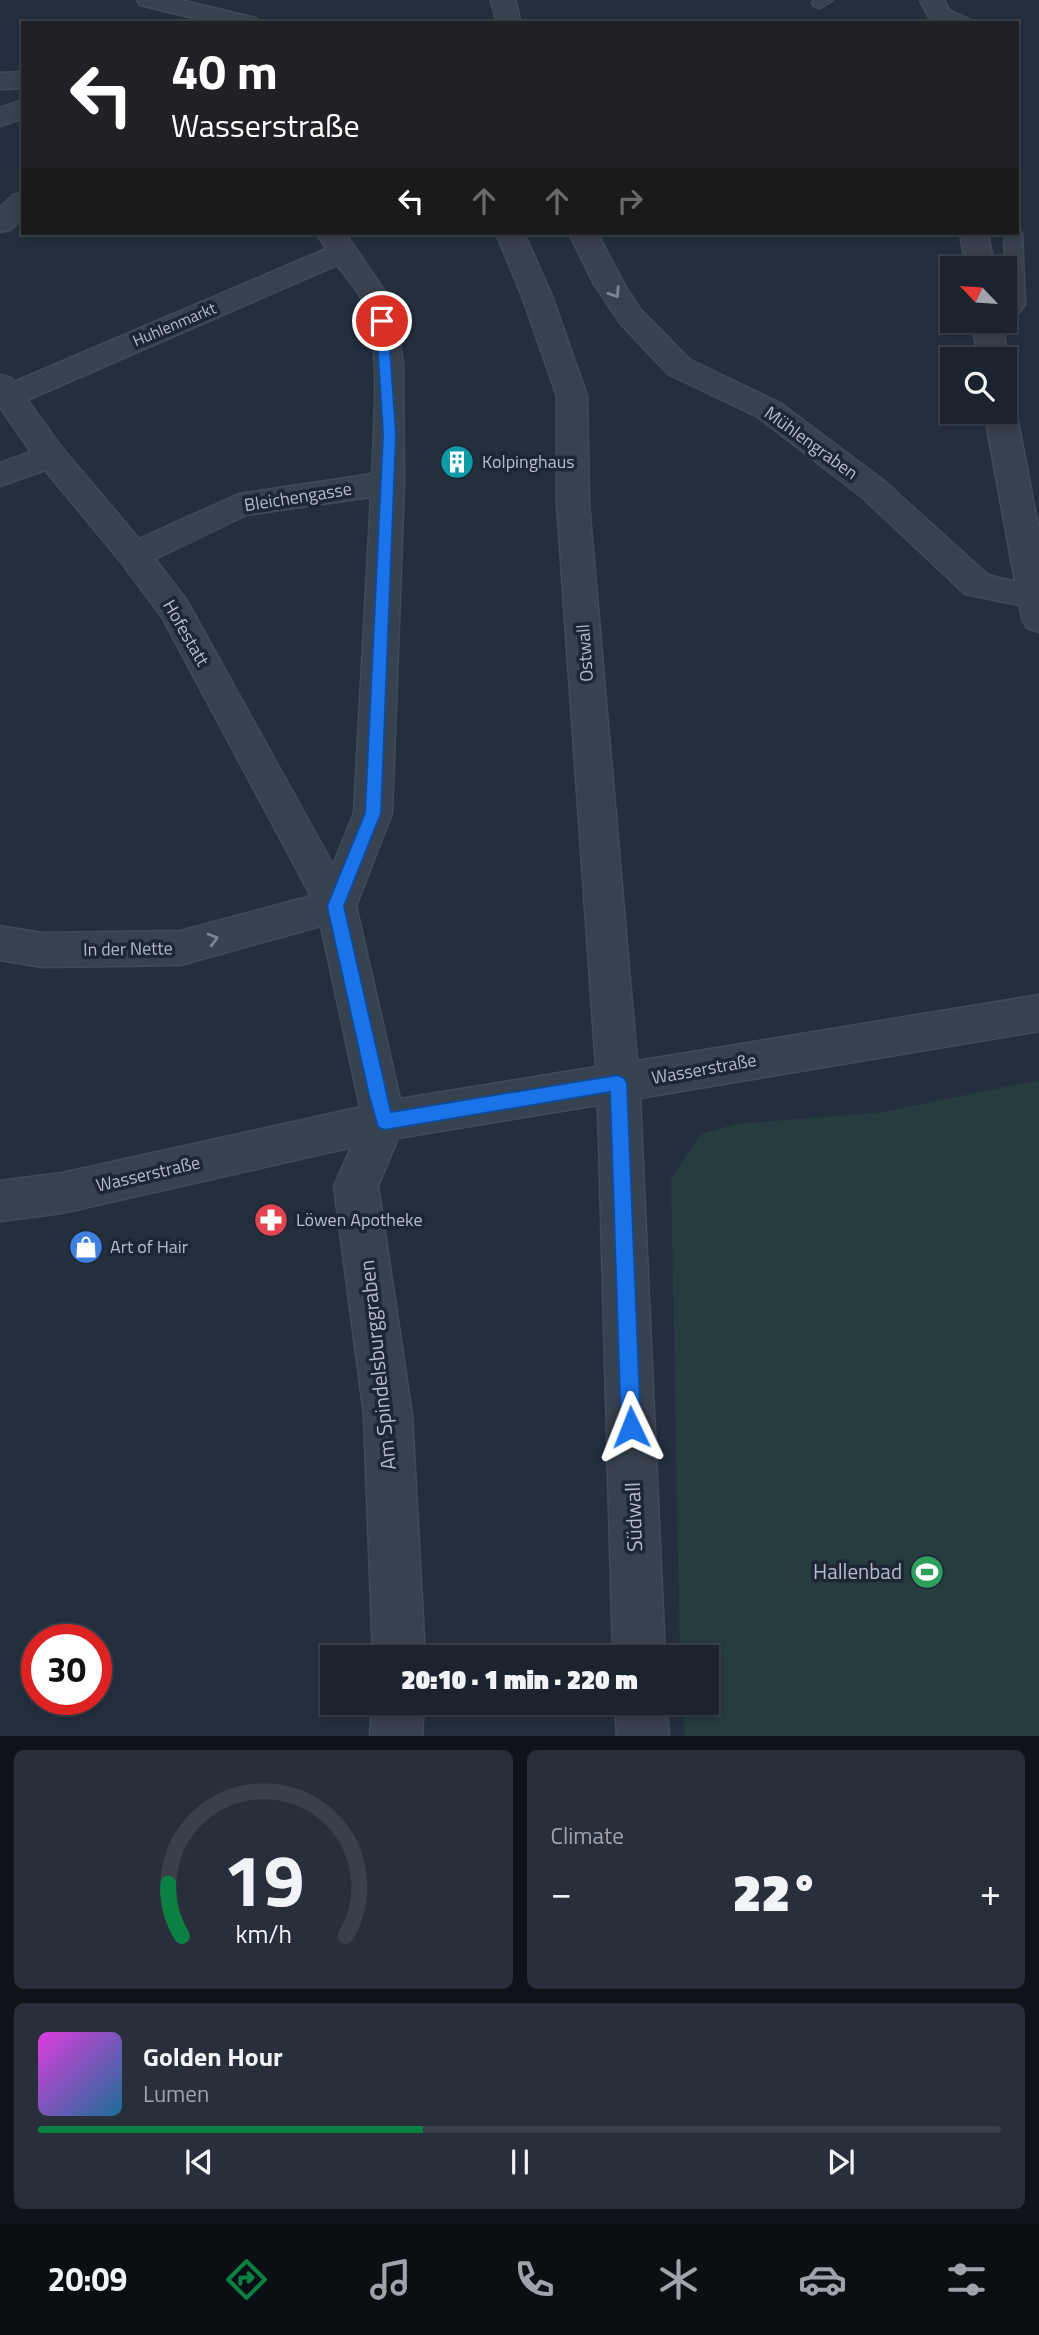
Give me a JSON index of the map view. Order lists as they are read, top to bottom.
{
  "streets": {
    "street": [
      "Huhlenmarkt",
      "Mühlengraben",
      "Bleichengasse",
      "Hofestatt",
      "Ostwall",
      "In der Nette",
      "Wasserstraße",
      "Am Spindelsburggraben",
      "Südwall"
    ]
  },
  "crossings": [
    ["Huhlenmarkt", "Hofestatt"],
    ["Bleichengasse", "Hofestatt"],
    ["Hofestatt", "In der Nette"],
    ["Hofestatt", "Wasserstraße"],
    ["Hofestatt", "Am Spindelsburggraben"],
    ["Ostwall", "Wasserstraße"],
    ["Ostwall", "Südwall"],
    ["Wasserstraße", "Am Spindelsburggraben"],
    ["Wasserstraße", "Südwall"]
  ],
  "one_way": ["Mühlengraben", "In der Nette"],
  "places": {
    "building": ["Kolpinghaus"],
    "pharmacy": ["Löwen Apotheke"],
    "shop": ["Art of Hair"],
    "sports": ["Hallenbad"]
  },
  "north": "top left",
  "page": {
    "turn": ["40 m", "Wasserstraße"],
    "limit": "30",
    "trip": "20:10 · 1 min · 220 m",
    "tile": "Climate",
    "heat": ["−", "22°", "+"],
    "song": ["Golden Hour", "Lumen"],
    "tabs": "20:09",
    "gauge": ["19", "km/h"]
  }
}
